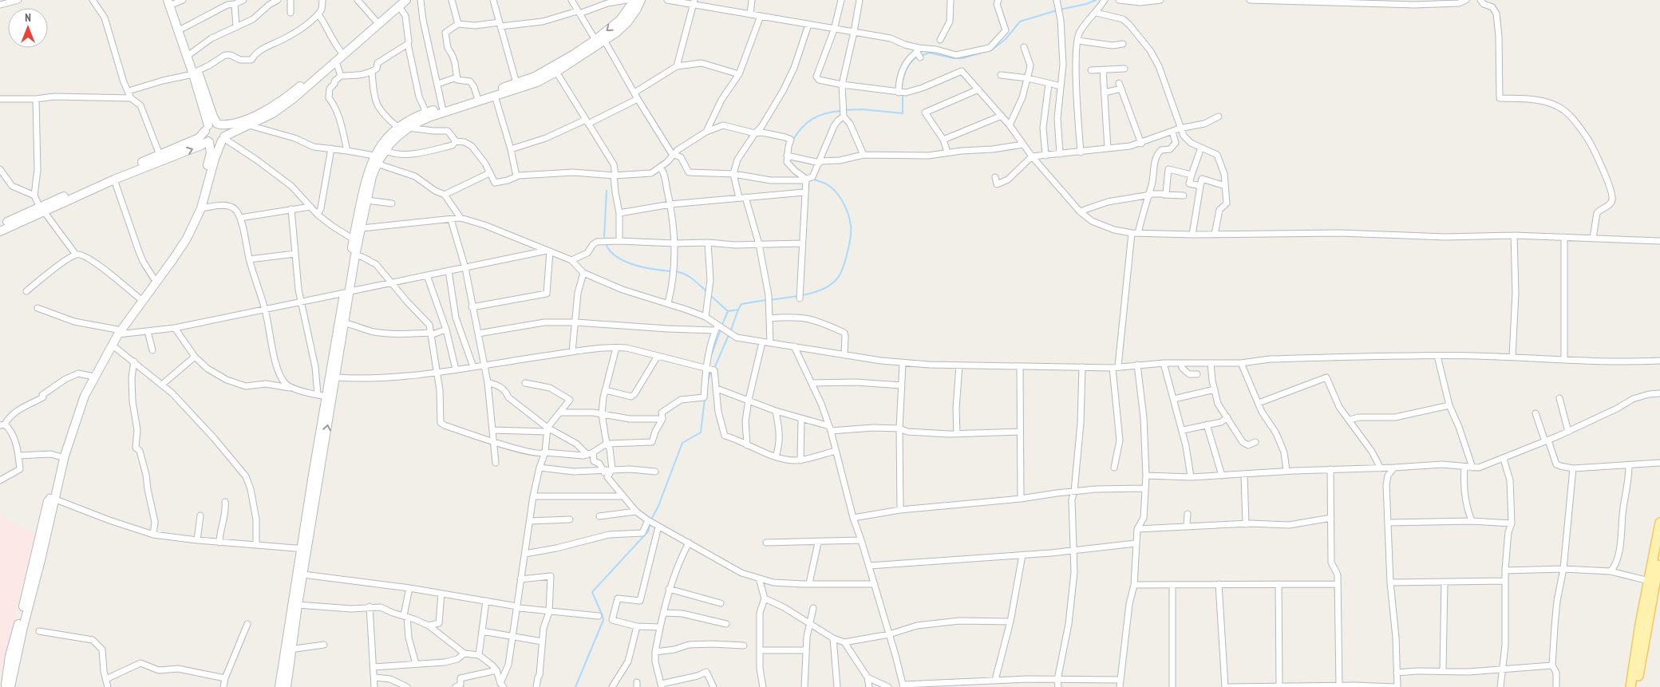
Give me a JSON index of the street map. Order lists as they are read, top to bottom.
{
  "north": "top"
}
